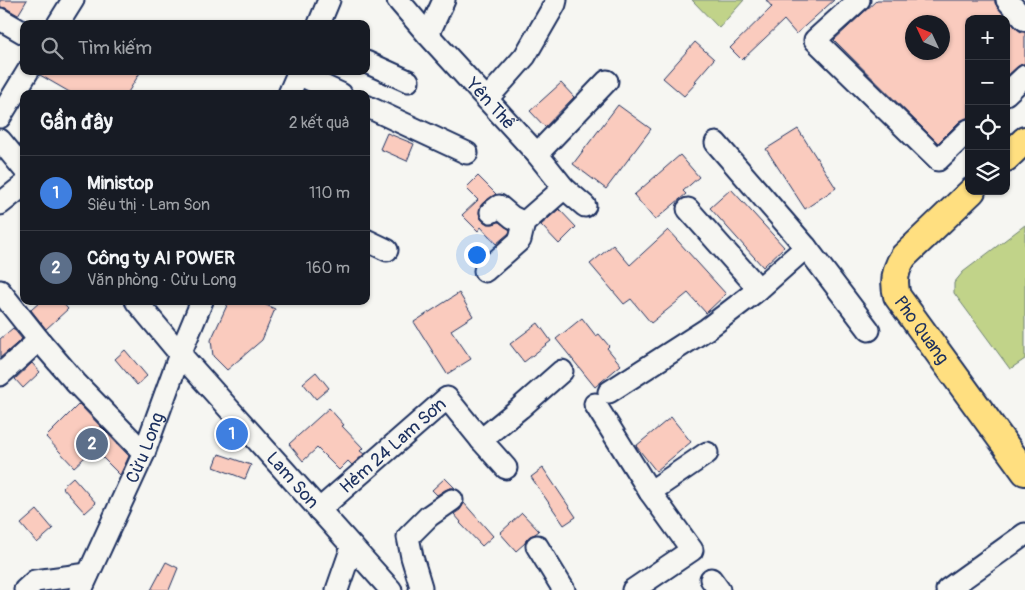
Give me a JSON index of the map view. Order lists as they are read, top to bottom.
{
  "streets": {
    "main road": ["Pho Quang"],
    "street": [
      "Yên Thế",
      "Cửu Long",
      "Hẻm 24 Lam Sơn",
      "Lam Son"
    ]
  },
  "crossings": [
    ["Cửu Long", "Lam Son"],
    ["Hẻm 24 Lam Sơn", "Lam Son"]
  ],
  "north": "top left",
  "page": {
    "map_buttons": ["+", "−"],
    "search": "Tìm kiếm",
    "heading": ["Gần đây", "2 kết quả"],
    "list": [
      {
        "mark": "1",
        "name": "Ministop",
        "note": "Siêu thị · Lam Son",
        "value": "110 m"
      },
      {
        "mark": "2",
        "name": "Công ty AI POWER",
        "note": "Văn phòng · Cửu Long",
        "value": "160 m"
      }
    ],
    "pins": ["1", "2"]
  }
}
